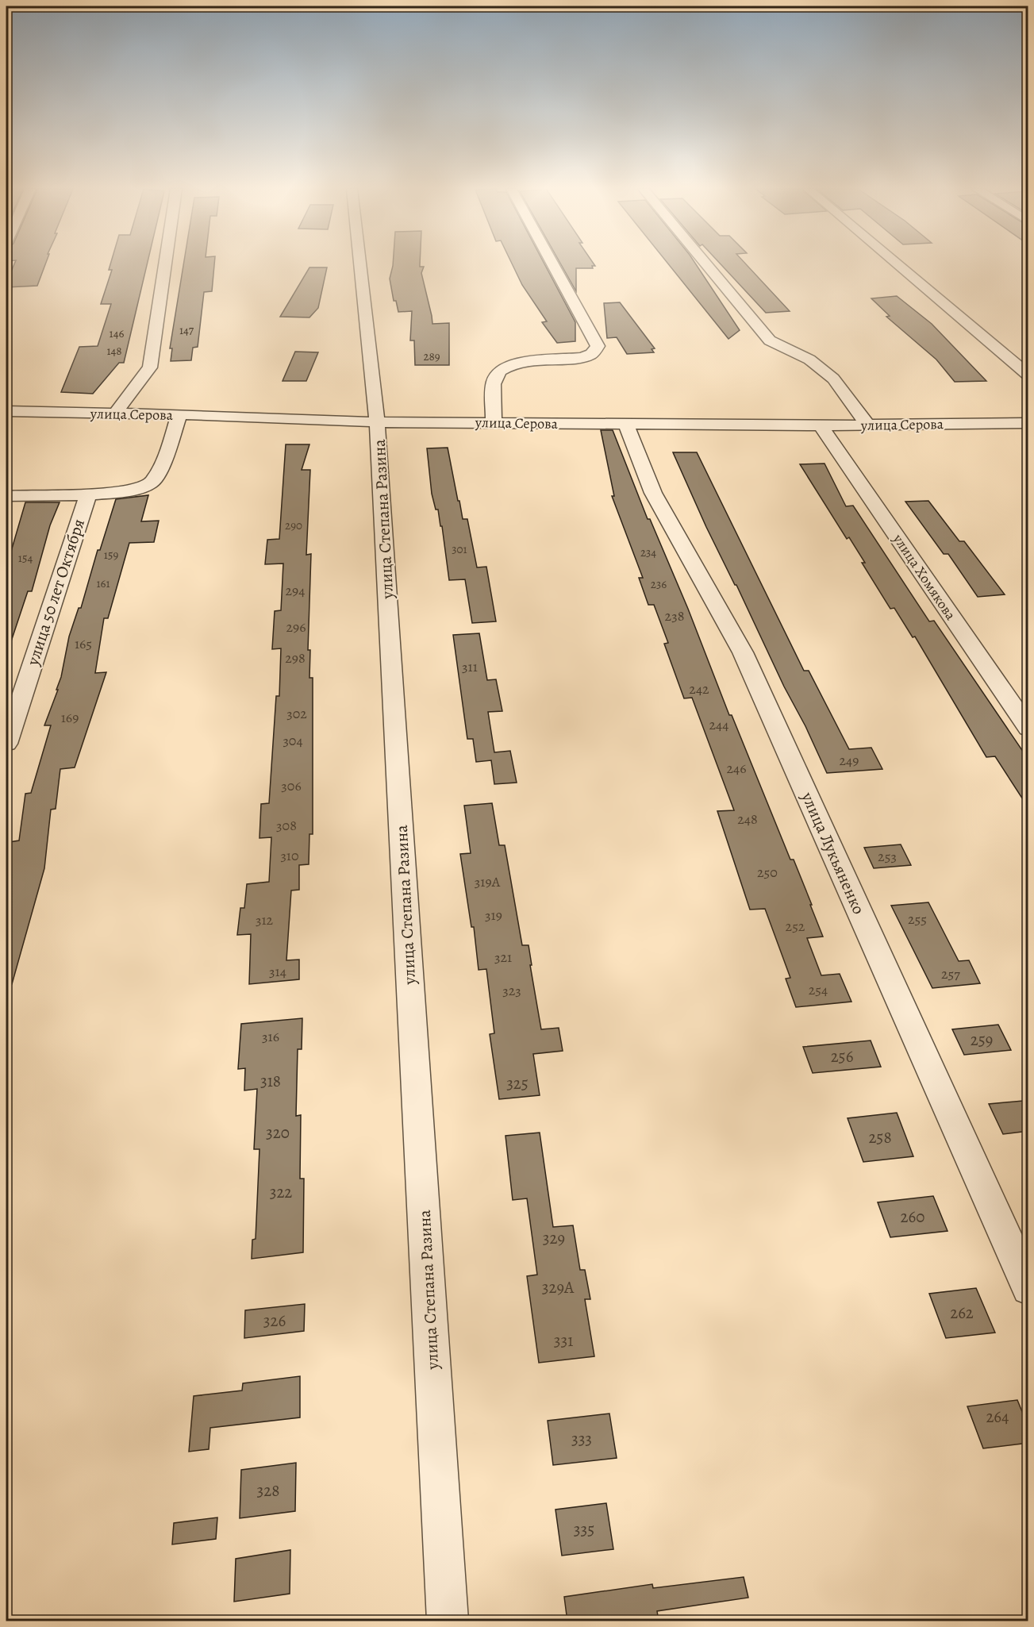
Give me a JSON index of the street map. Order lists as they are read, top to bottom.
{
  "streets": {
    "street": [
      "улица Серова",
      "улица Степана Разина",
      "улица Хомякова",
      "улица 50 лет Октября",
      "улица Лукьяненко"
    ]
  },
  "crossings": [
    ["улица Серова", "улица Степана Разина"],
    ["улица Серова", "улица Хомякова"],
    ["улица Серова", "улица Лукьяненко"]
  ],
  "house_numbers": [
    "147",
    "146",
    "148",
    "289",
    "290",
    "301",
    "234",
    "159",
    "154",
    "161",
    "236",
    "294",
    "238",
    "296",
    "165",
    "298",
    "311",
    "242",
    "302",
    "169",
    "244",
    "304",
    "249",
    "246",
    "306",
    "248",
    "308",
    "310",
    "253",
    "250",
    "319А",
    "319",
    "255",
    "312",
    "252",
    "321",
    "314",
    "257",
    "254",
    "323",
    "316",
    "259",
    "256",
    "318",
    "325",
    "320",
    "258",
    "322",
    "260",
    "329",
    "329А",
    "262",
    "326",
    "331",
    "264",
    "333",
    "328",
    "335"
  ]
}
